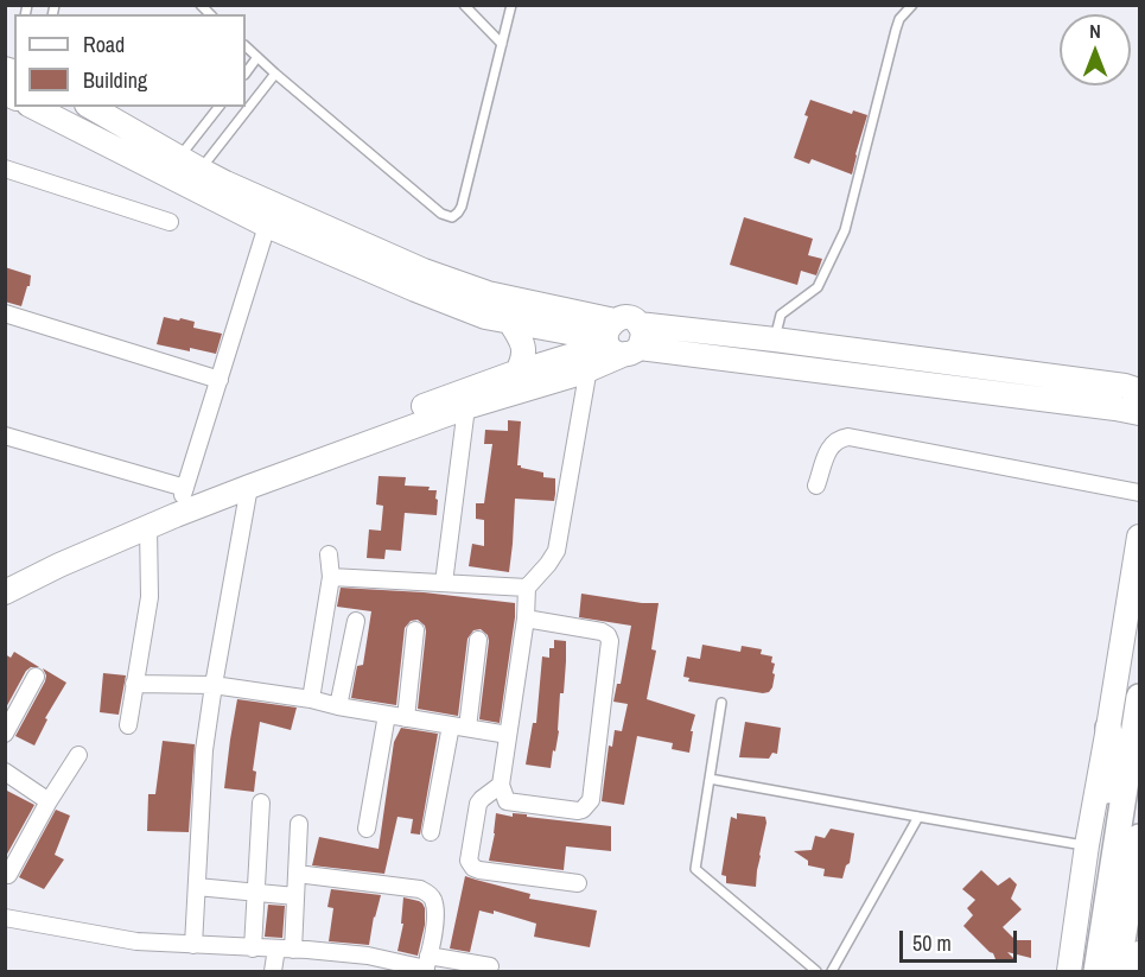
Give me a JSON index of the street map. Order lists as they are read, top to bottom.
{
  "legend": ["Road", "Building"],
  "scale_bar": "50 m",
  "north": "top"
}
